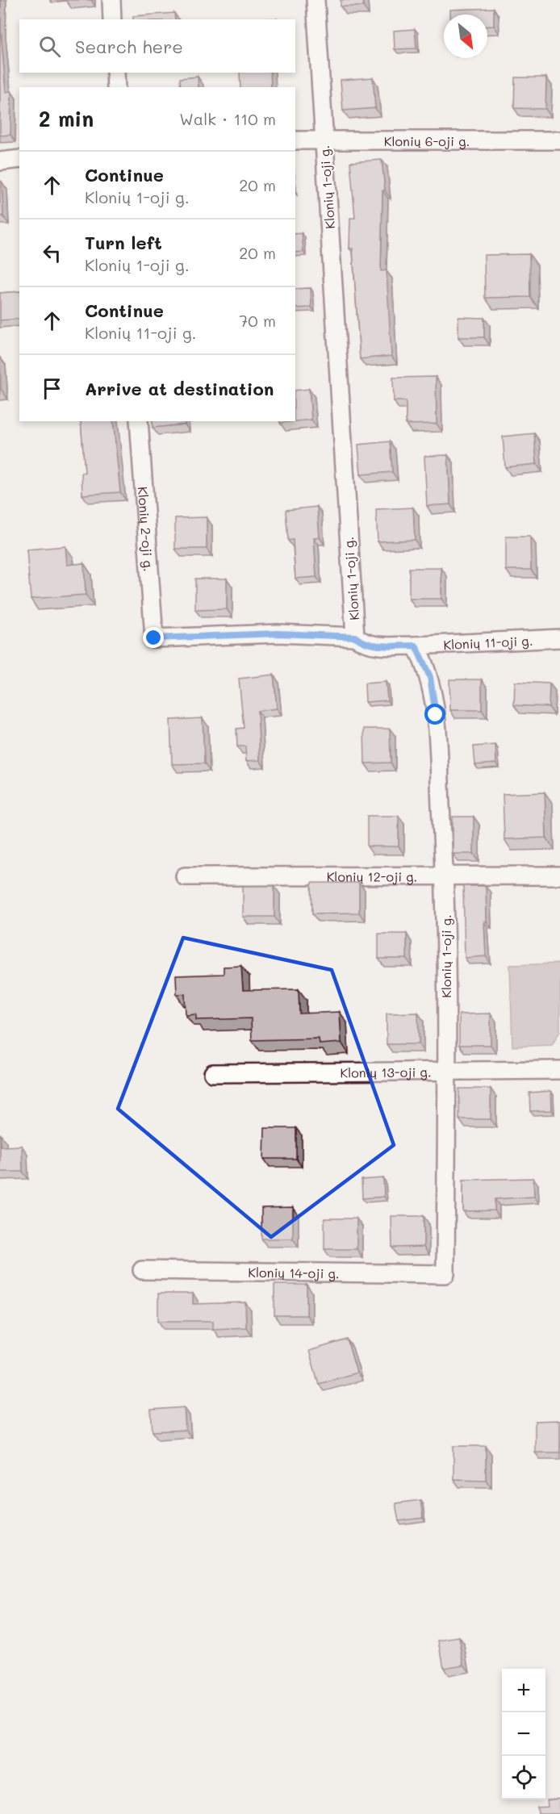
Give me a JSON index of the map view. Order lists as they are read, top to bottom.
{
  "streets": {
    "street": [
      "Klonių 6-oji g.",
      "Klonių 1-oji g.",
      "Klonių 2-oji g.",
      "Klonių 11-oji g.",
      "Klonių 12-oji g.",
      "Klonių 13-oji g.",
      "Klonių 14-oji g."
    ]
  },
  "crossings": [
    ["Klonių 6-oji g.", "Klonių 1-oji g."],
    ["Klonių 1-oji g.", "Klonių 2-oji g."],
    ["Klonių 1-oji g.", "Klonių 11-oji g."],
    ["Klonių 1-oji g.", "Klonių 12-oji g."],
    ["Klonių 1-oji g.", "Klonių 13-oji g."],
    ["Klonių 1-oji g.", "Klonių 14-oji g."]
  ],
  "north": "bottom right",
  "page": {
    "search": "Search here",
    "heading": ["2 min", "Walk · 110 m"],
    "list": [
      ["Continue", "Klonių 1-oji g.", "20 m"],
      ["Turn left", "Klonių 1-oji g.", "20 m"],
      ["Continue", "Klonių 11-oji g.", "70 m"],
      "Arrive at destination"
    ],
    "map_buttons": ["+", "−"]
  }
}
